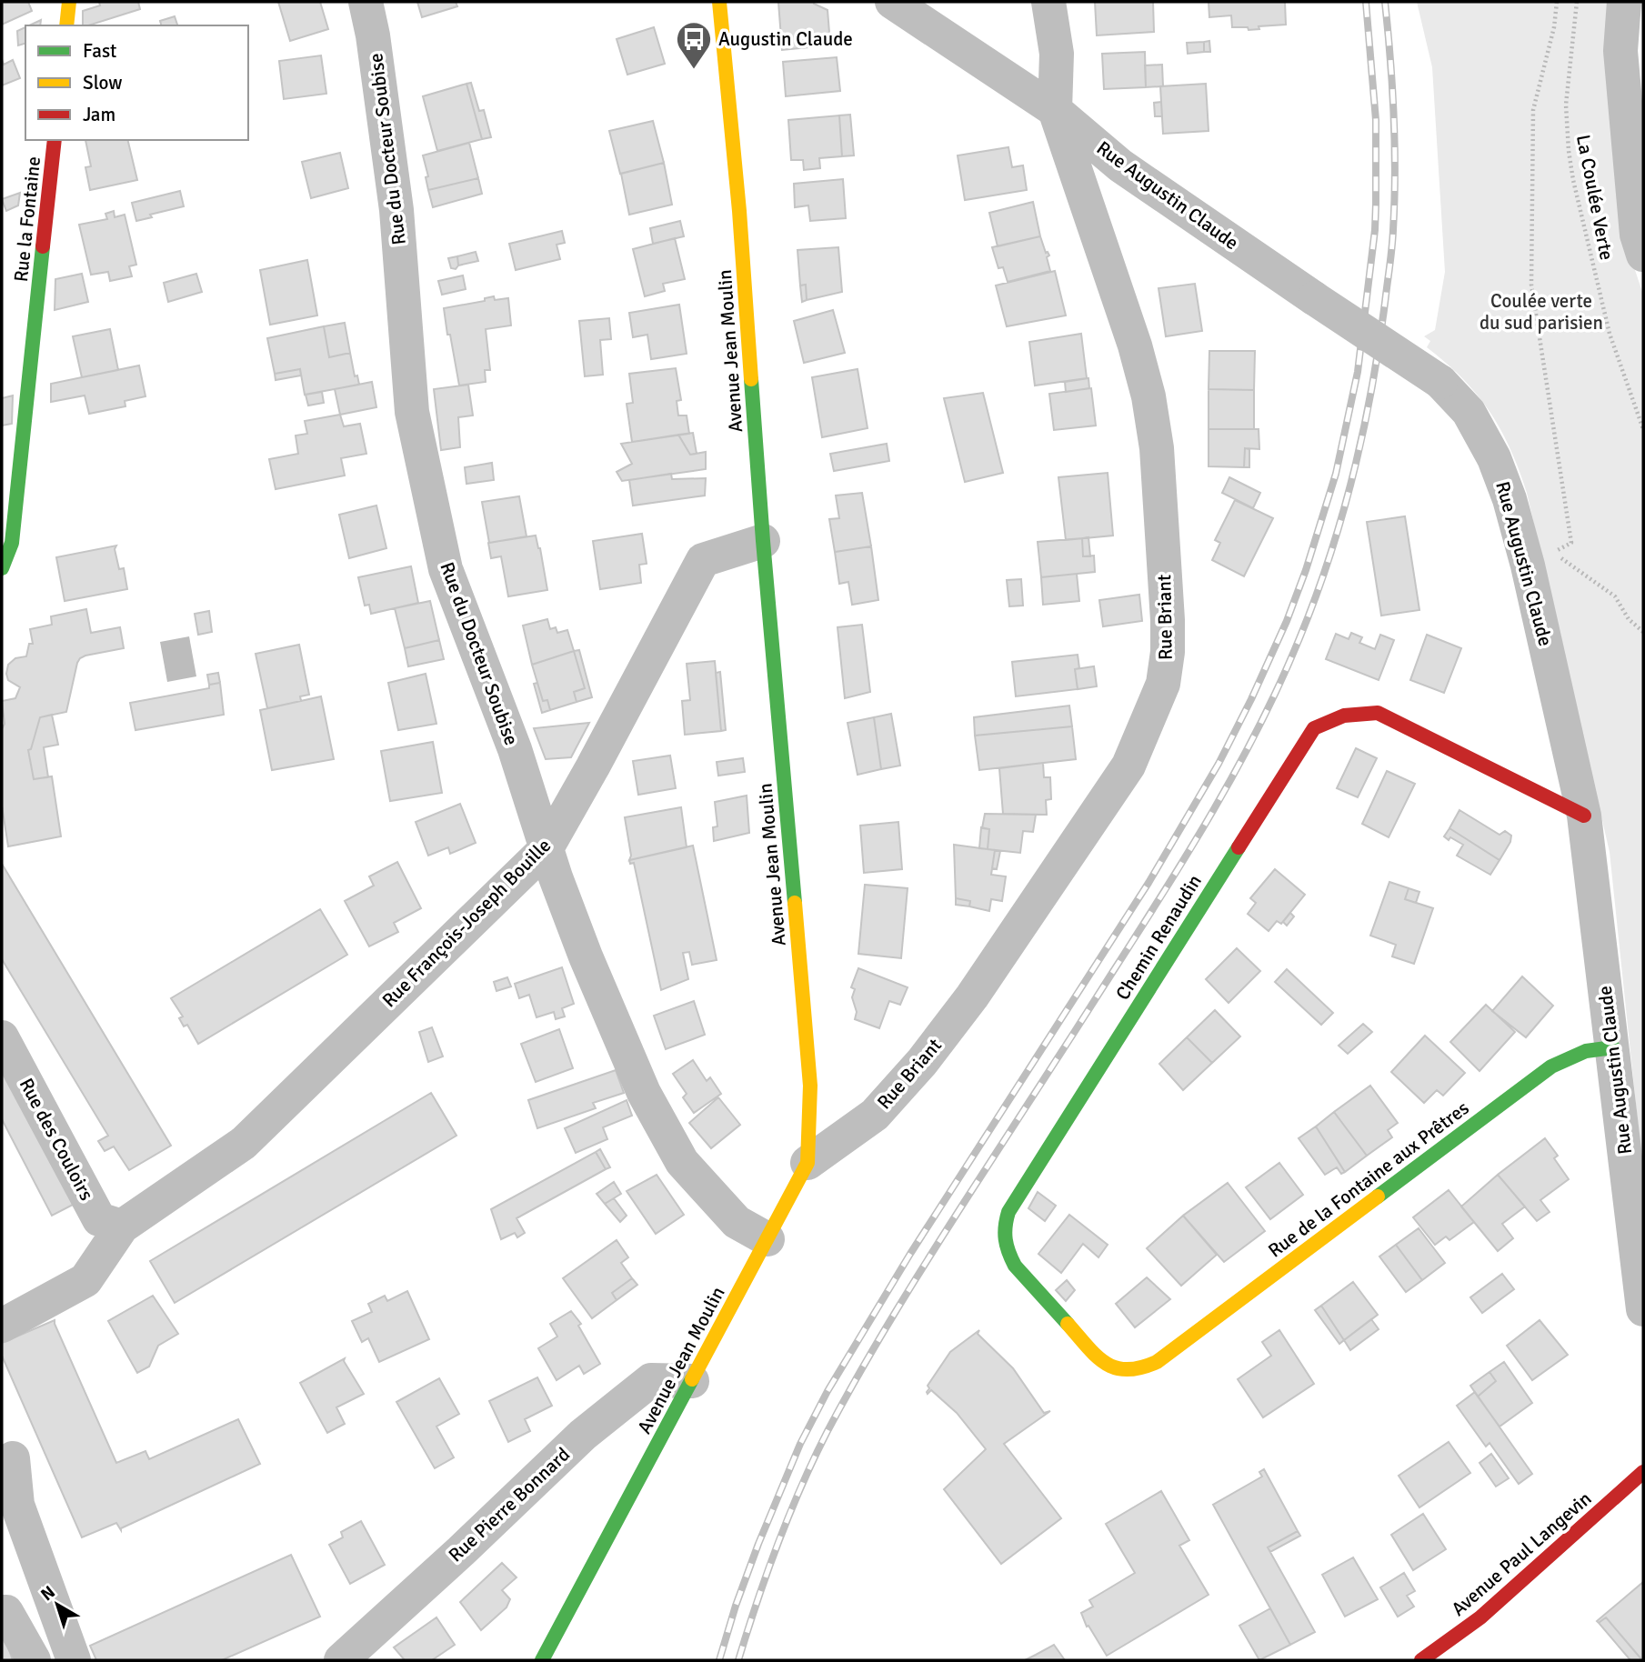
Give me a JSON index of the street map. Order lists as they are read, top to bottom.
{
  "streets": {
    "street": [
      "Rue du Docteur Soubise",
      "Rue Augustin Claude",
      "Rue la Fontaine",
      "Avenue Jean Moulin",
      "Rue Briant",
      "Rue François-Joseph Bouille",
      "Chemin Renaudin",
      "Rue des Couloirs",
      "Rue de la Fontaine aux Prêtres",
      "Rue Pierre Bonnard",
      "Avenue Paul Langevin"
    ],
    "path": ["La Coulée Verte"]
  },
  "crossings": [
    ["Rue du Docteur Soubise", "Avenue Jean Moulin"],
    ["Rue du Docteur Soubise", "Rue François-Joseph Bouille"],
    ["Rue Augustin Claude", "Rue Briant"],
    ["Rue Augustin Claude", "Chemin Renaudin"],
    ["Rue Augustin Claude", "Rue de la Fontaine aux Prêtres"],
    ["Avenue Jean Moulin", "Rue Briant"],
    ["Avenue Jean Moulin", "Rue François-Joseph Bouille"],
    ["Avenue Jean Moulin", "Rue Pierre Bonnard"],
    ["Rue François-Joseph Bouille", "Rue des Couloirs"],
    ["Chemin Renaudin", "Rue de la Fontaine aux Prêtres"]
  ],
  "parks": ["Coulée verte du sud parisien"],
  "places": {
    "bus stop": ["Augustin Claude"]
  },
  "legend": ["Fast", "Slow", "Jam"],
  "north": "top left"
}
